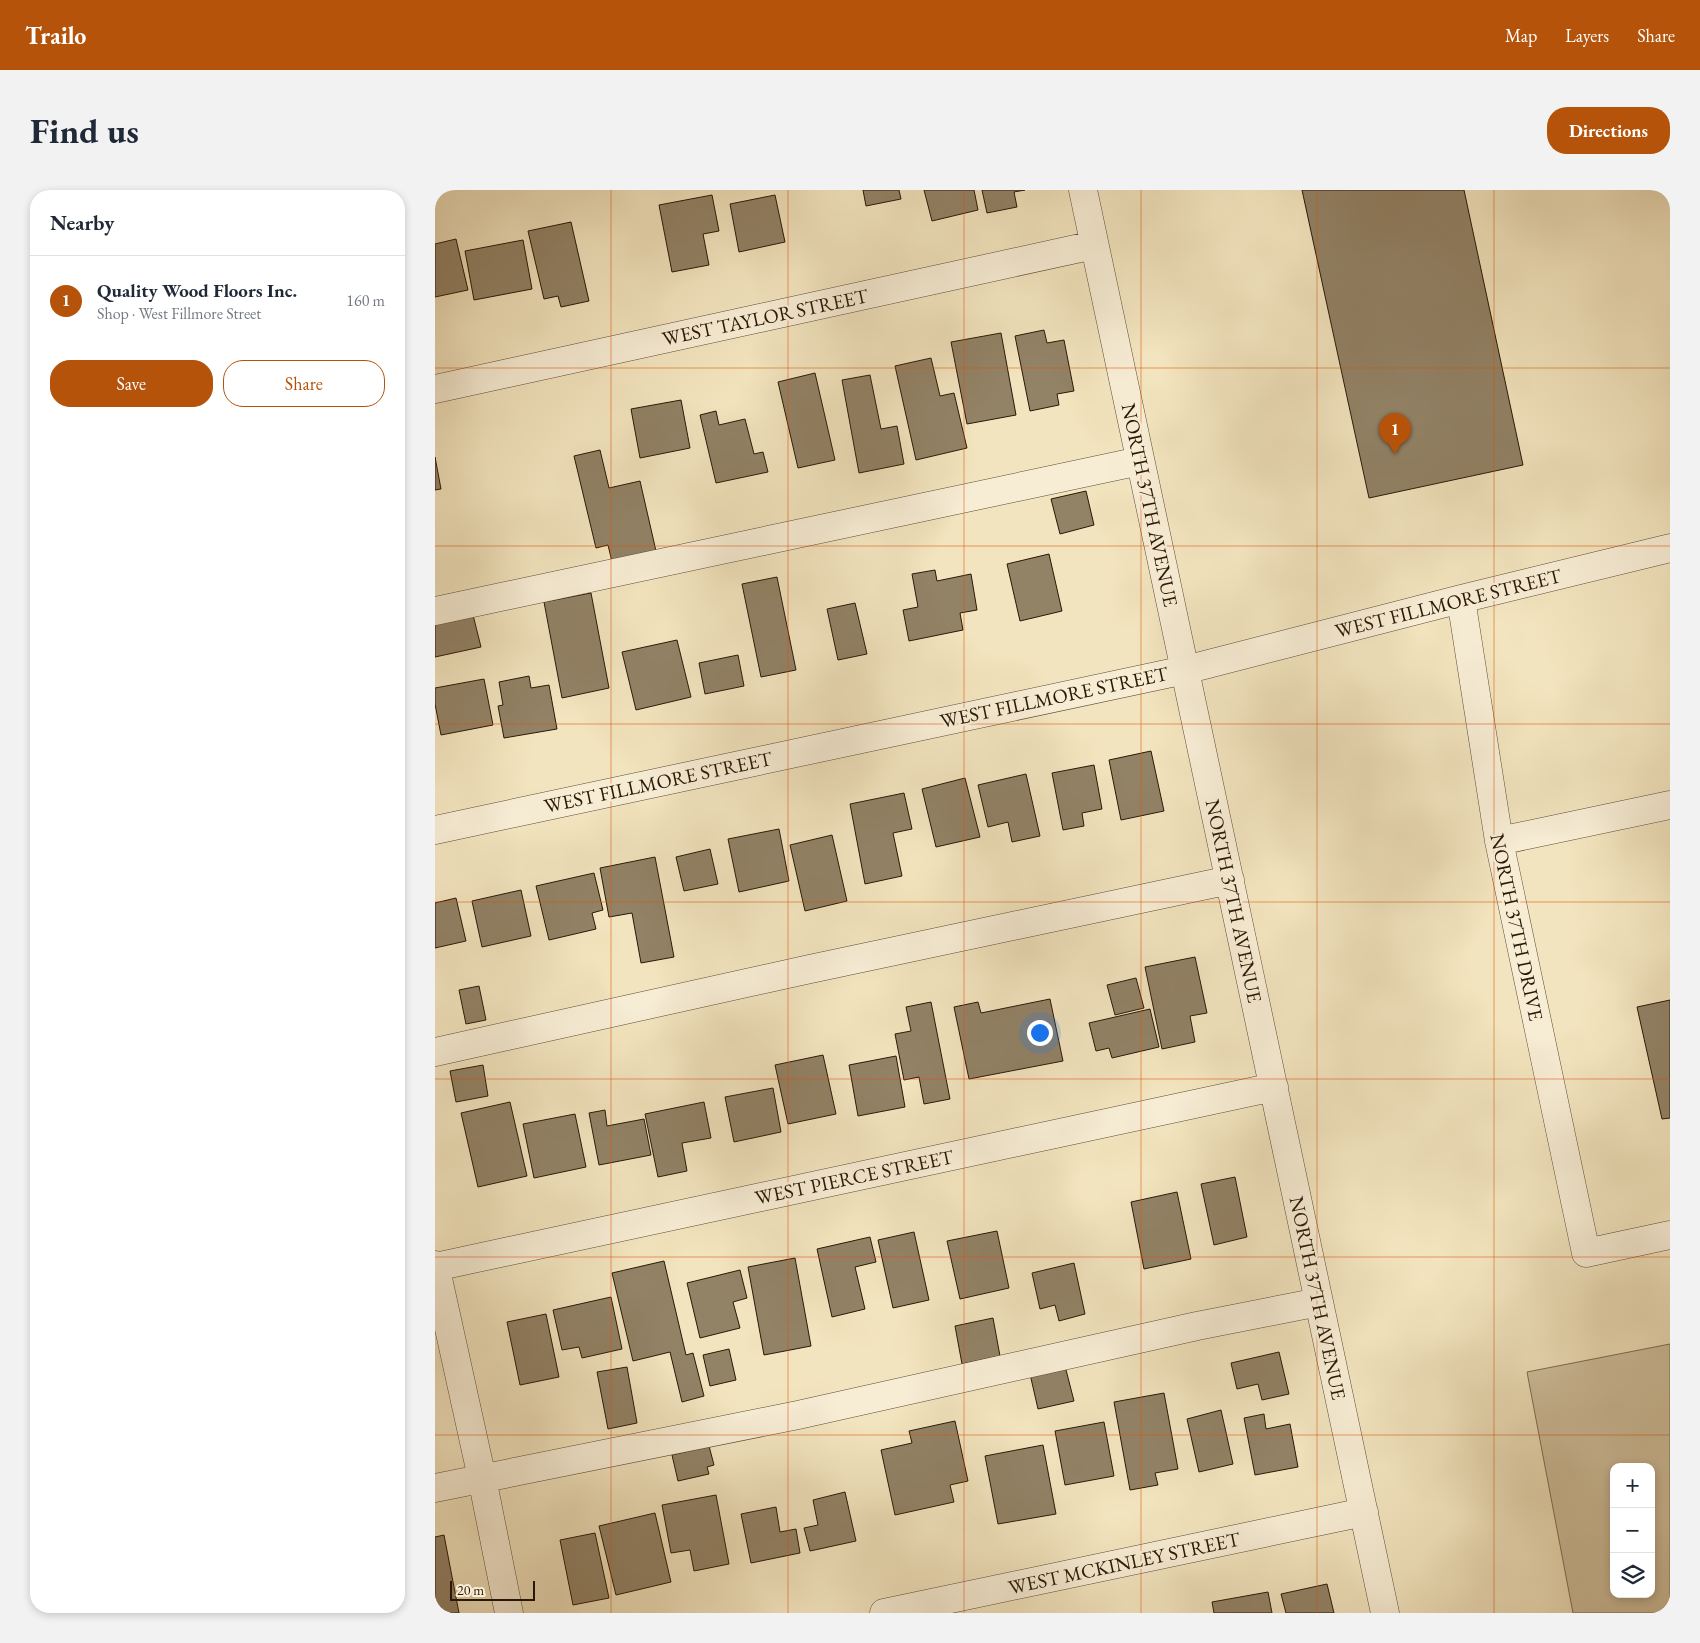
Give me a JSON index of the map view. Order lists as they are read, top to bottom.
{
  "streets": {
    "street": [
      "WEST TAYLOR STREET",
      "NORTH 37TH AVENUE",
      "WEST FILLMORE STREET",
      "NORTH 37TH DRIVE",
      "WEST PIERCE STREET",
      "WEST MCKINLEY STREET"
    ]
  },
  "crossings": [
    ["WEST TAYLOR STREET", "NORTH 37TH AVENUE"],
    ["NORTH 37TH AVENUE", "WEST FILLMORE STREET"],
    ["NORTH 37TH AVENUE", "WEST PIERCE STREET"],
    ["NORTH 37TH AVENUE", "WEST MCKINLEY STREET"],
    ["WEST FILLMORE STREET", "NORTH 37TH DRIVE"]
  ],
  "scale_bar": "20 m",
  "page": {
    "header": "Trailo",
    "nav": ["Map", "Layers", "Share"],
    "buttons": [
      "Directions",
      ["Save", "Share"]
    ],
    "title": "Find us",
    "heading": "Nearby",
    "list": [
      {
        "mark": "1",
        "name": "Quality Wood Floors Inc.",
        "note": "Shop · West Fillmore Street",
        "value": "160 m"
      }
    ],
    "pins": "1",
    "map_buttons": ["+", "−"],
    "scale": "20 m"
  }
}
